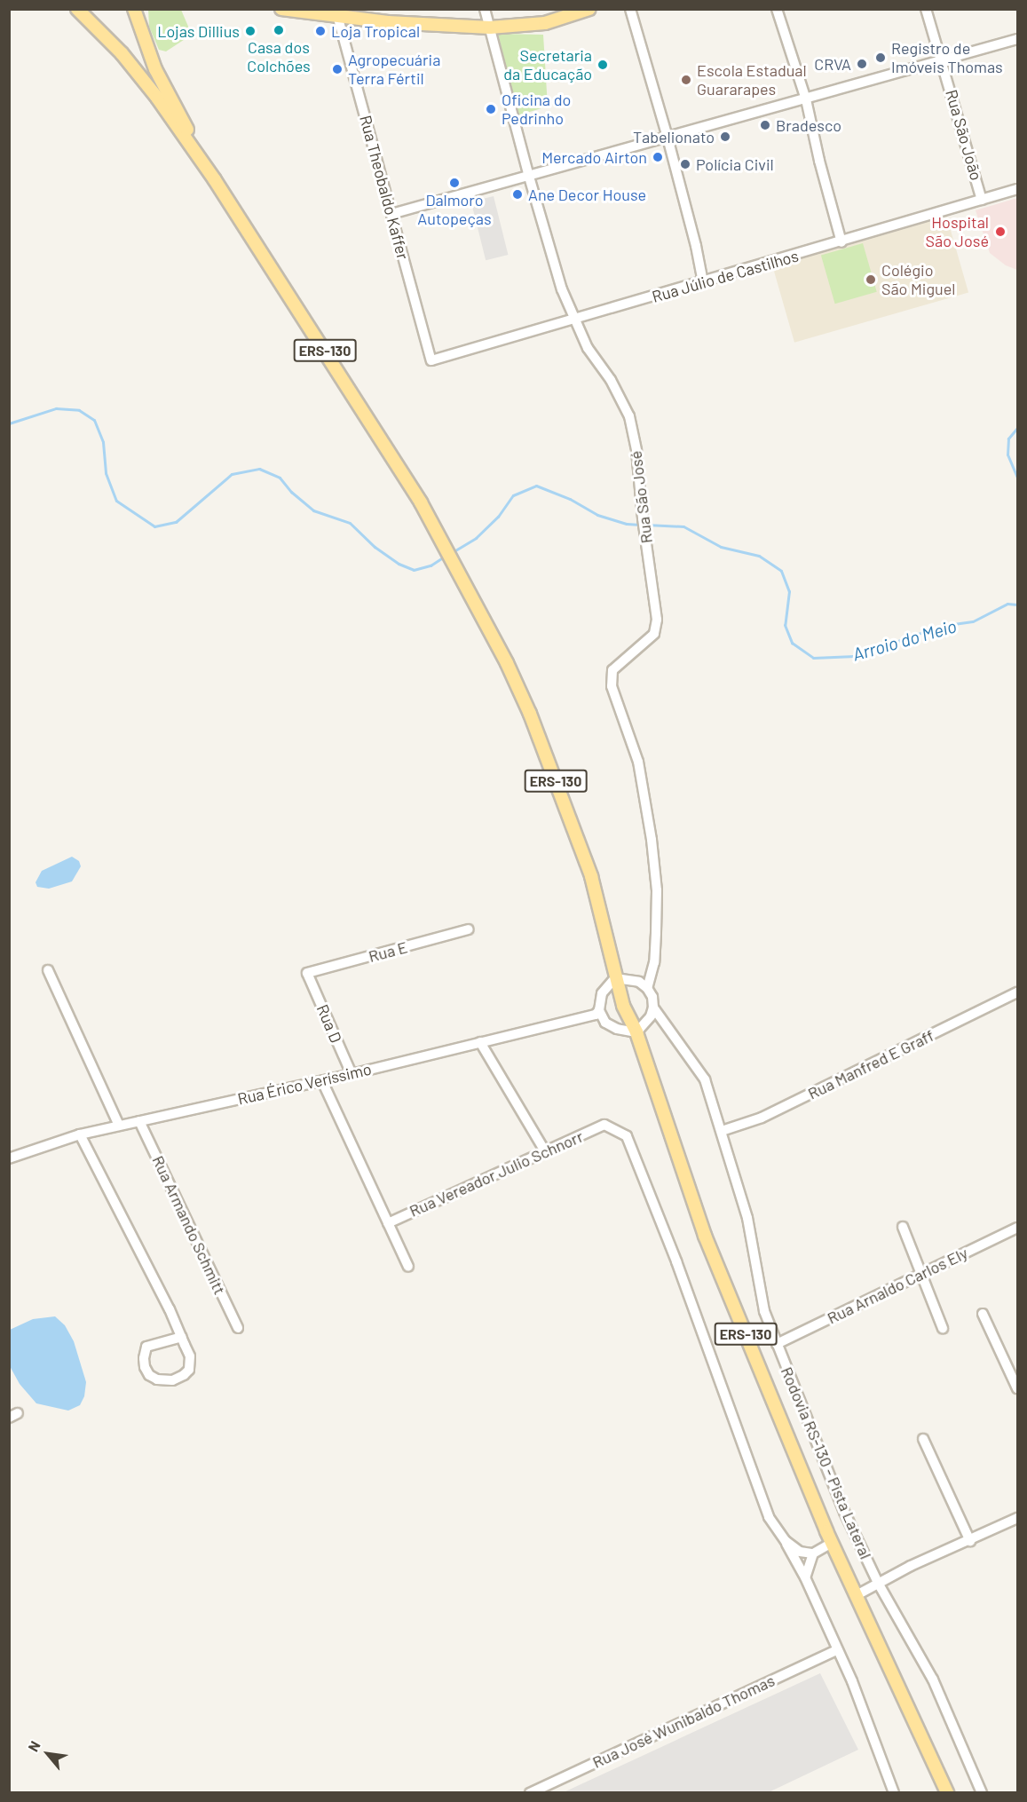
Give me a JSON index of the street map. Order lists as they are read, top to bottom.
{
  "streets": {
    "main road": ["ERS-130"],
    "street": [
      "Rua São João",
      "Rua Theobaldo Kaffer",
      "Rua Júlio de Castilhos",
      "Rua São José",
      "Rua E",
      "Rua D",
      "Rua Manfred E Graff",
      "Rua Érico Veríssimo",
      "Rua Vereador Julio Schnorr",
      "Rua Armando Schmitt",
      "Rua Arnaldo Carlos Ely",
      "Rodovia RS-130 - Pista Lateral",
      "Rua José Wunibaldo Thomas"
    ]
  },
  "crossings": [
    ["Rua São João", "Rua Júlio de Castilhos"],
    ["Rua Theobaldo Kaffer", "Rua Júlio de Castilhos"],
    ["Rua Júlio de Castilhos", "Rua São José"],
    ["Rua São José", "Rodovia RS-130 - Pista Lateral"],
    ["Rua E", "Rua D"],
    ["Rua D", "Rua Érico Veríssimo"],
    ["Rua Manfred E Graff", "Rodovia RS-130 - Pista Lateral"],
    ["Rua Érico Veríssimo", "Rua Armando Schmitt"],
    ["Rua Arnaldo Carlos Ely", "Rodovia RS-130 - Pista Lateral"]
  ],
  "water": ["Arroio do Meio"],
  "places": [
    "Casa dos Colchões",
    "Lojas Dillius",
    "Loja Tropical",
    "Registro de Imóveis Thomas",
    "CRVA",
    "Secretaria da Educação",
    "Agropecuária Terra Fértil",
    "Escola Estadual Guararapes",
    "Oficina do Pedrinho",
    "Bradesco",
    "Tabelionato",
    "Mercado Airton",
    "Polícia Civil",
    "Dalmoro Autopeças",
    "Ane Decor House",
    "Hospital São José",
    "Colégio São Miguel"
  ],
  "north": "top left"
}
